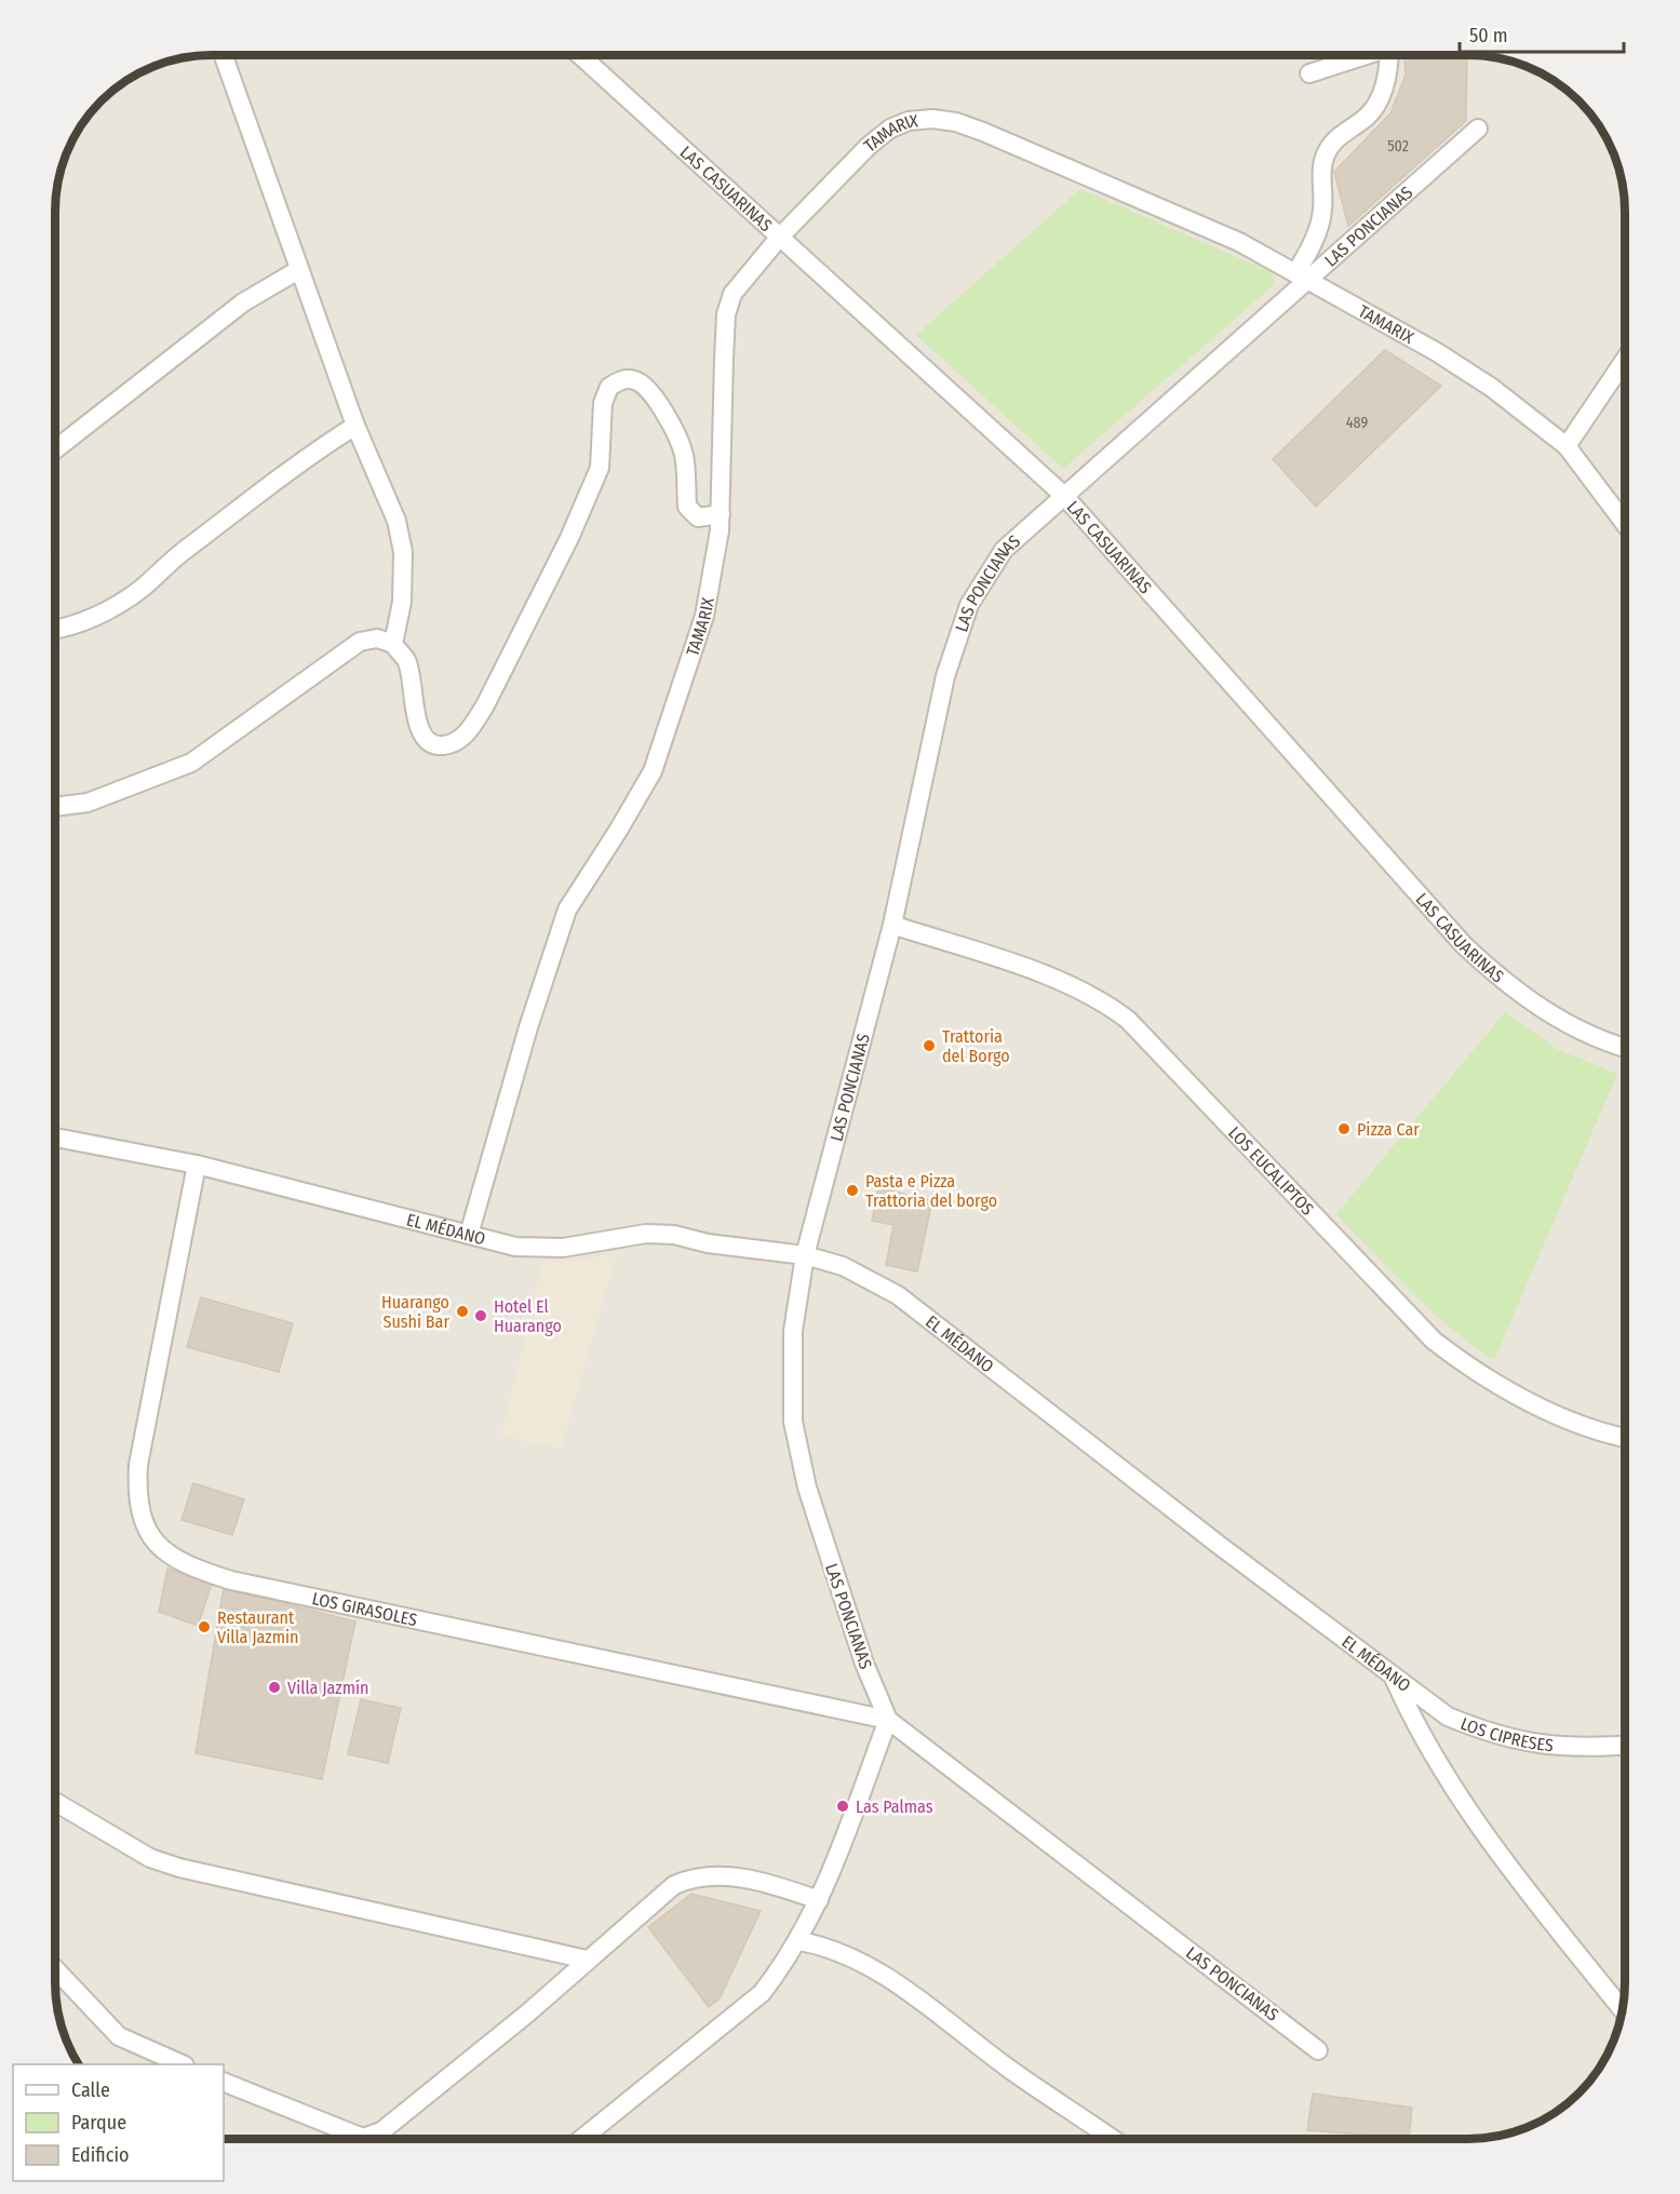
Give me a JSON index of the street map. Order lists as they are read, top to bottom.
{
  "streets": {
    "street": [
      "TAMARIX",
      "LAS CASUARINAS",
      "LAS PONCIANAS",
      "LOS EUCALIPTOS",
      "EL MÉDANO",
      "LOS GIRASOLES",
      "LOS CIPRESES"
    ]
  },
  "crossings": [
    ["TAMARIX", "LAS CASUARINAS"],
    ["TAMARIX", "LAS PONCIANAS"],
    ["TAMARIX", "EL MÉDANO"],
    ["LAS CASUARINAS", "LAS PONCIANAS"],
    ["LAS PONCIANAS", "LOS EUCALIPTOS"],
    ["LAS PONCIANAS", "EL MÉDANO"],
    ["LAS PONCIANAS", "LOS GIRASOLES"],
    ["EL MÉDANO", "LOS GIRASOLES"],
    ["EL MÉDANO", "LOS CIPRESES"]
  ],
  "places": [
    "Trattoria del Borgo",
    "Pizza Car",
    "Pasta e Pizza Trattoria del borgo",
    "Huarango Sushi Bar",
    "Hotel El Huarango",
    "Restaurant Villa Jazmin",
    "Villa Jazmín",
    "Las Palmas"
  ],
  "house_numbers": ["502", "489"],
  "legend": ["Calle", "Parque", "Edificio"],
  "scale_bar": "50 m"
}
